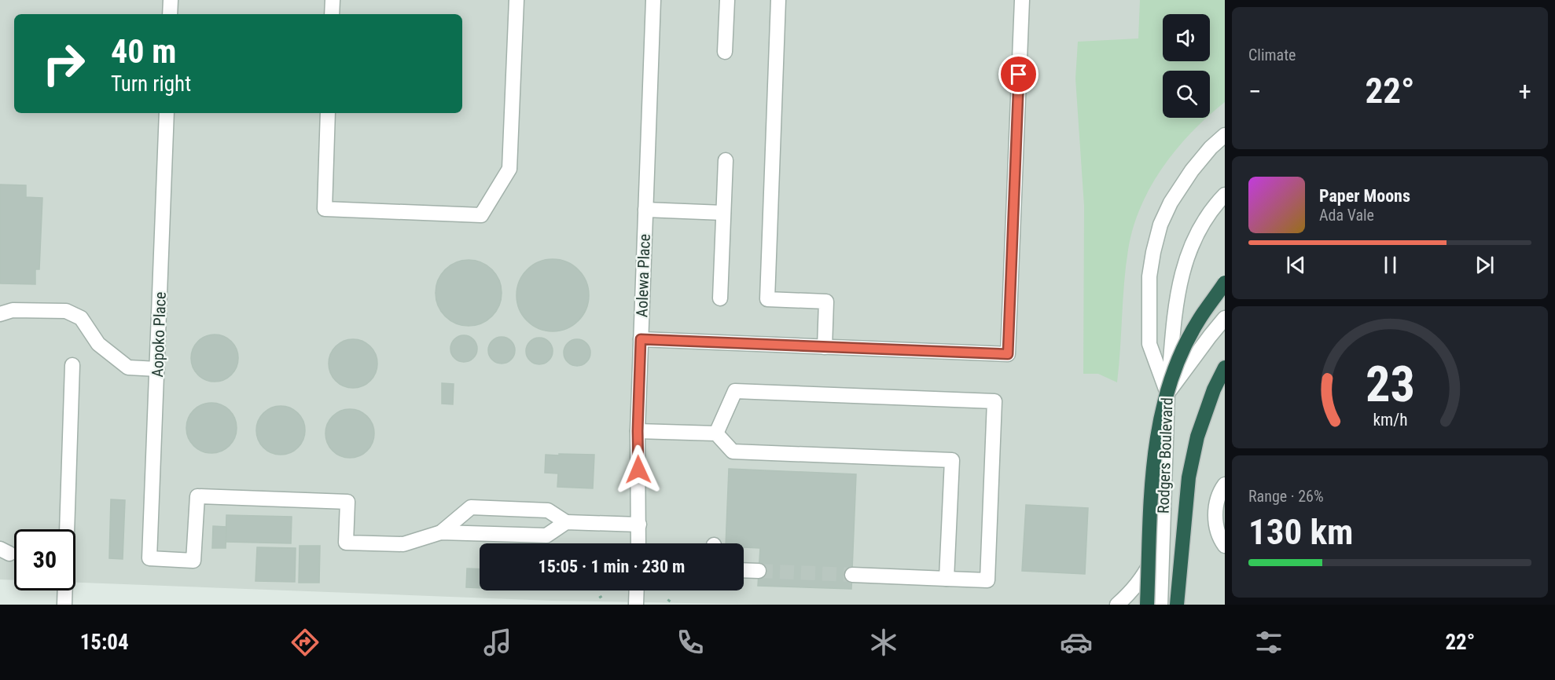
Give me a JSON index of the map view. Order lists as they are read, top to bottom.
{
  "streets": {
    "street": ["Aolewa Place", "Aopoko Place", "Rodgers Boulevard"]
  },
  "page": {
    "tile": [
      "Climate",
      ["Range · 26%", "130 km"]
    ],
    "turn": ["40 m", "Turn right"],
    "heat": ["−", "22°", "+"],
    "song": ["Paper Moons", "Ada Vale"],
    "limit": "30",
    "trip": "15:05 · 1 min · 230 m",
    "tabs": ["15:04", "22°"],
    "gauge": ["23", "km/h"]
  }
}
